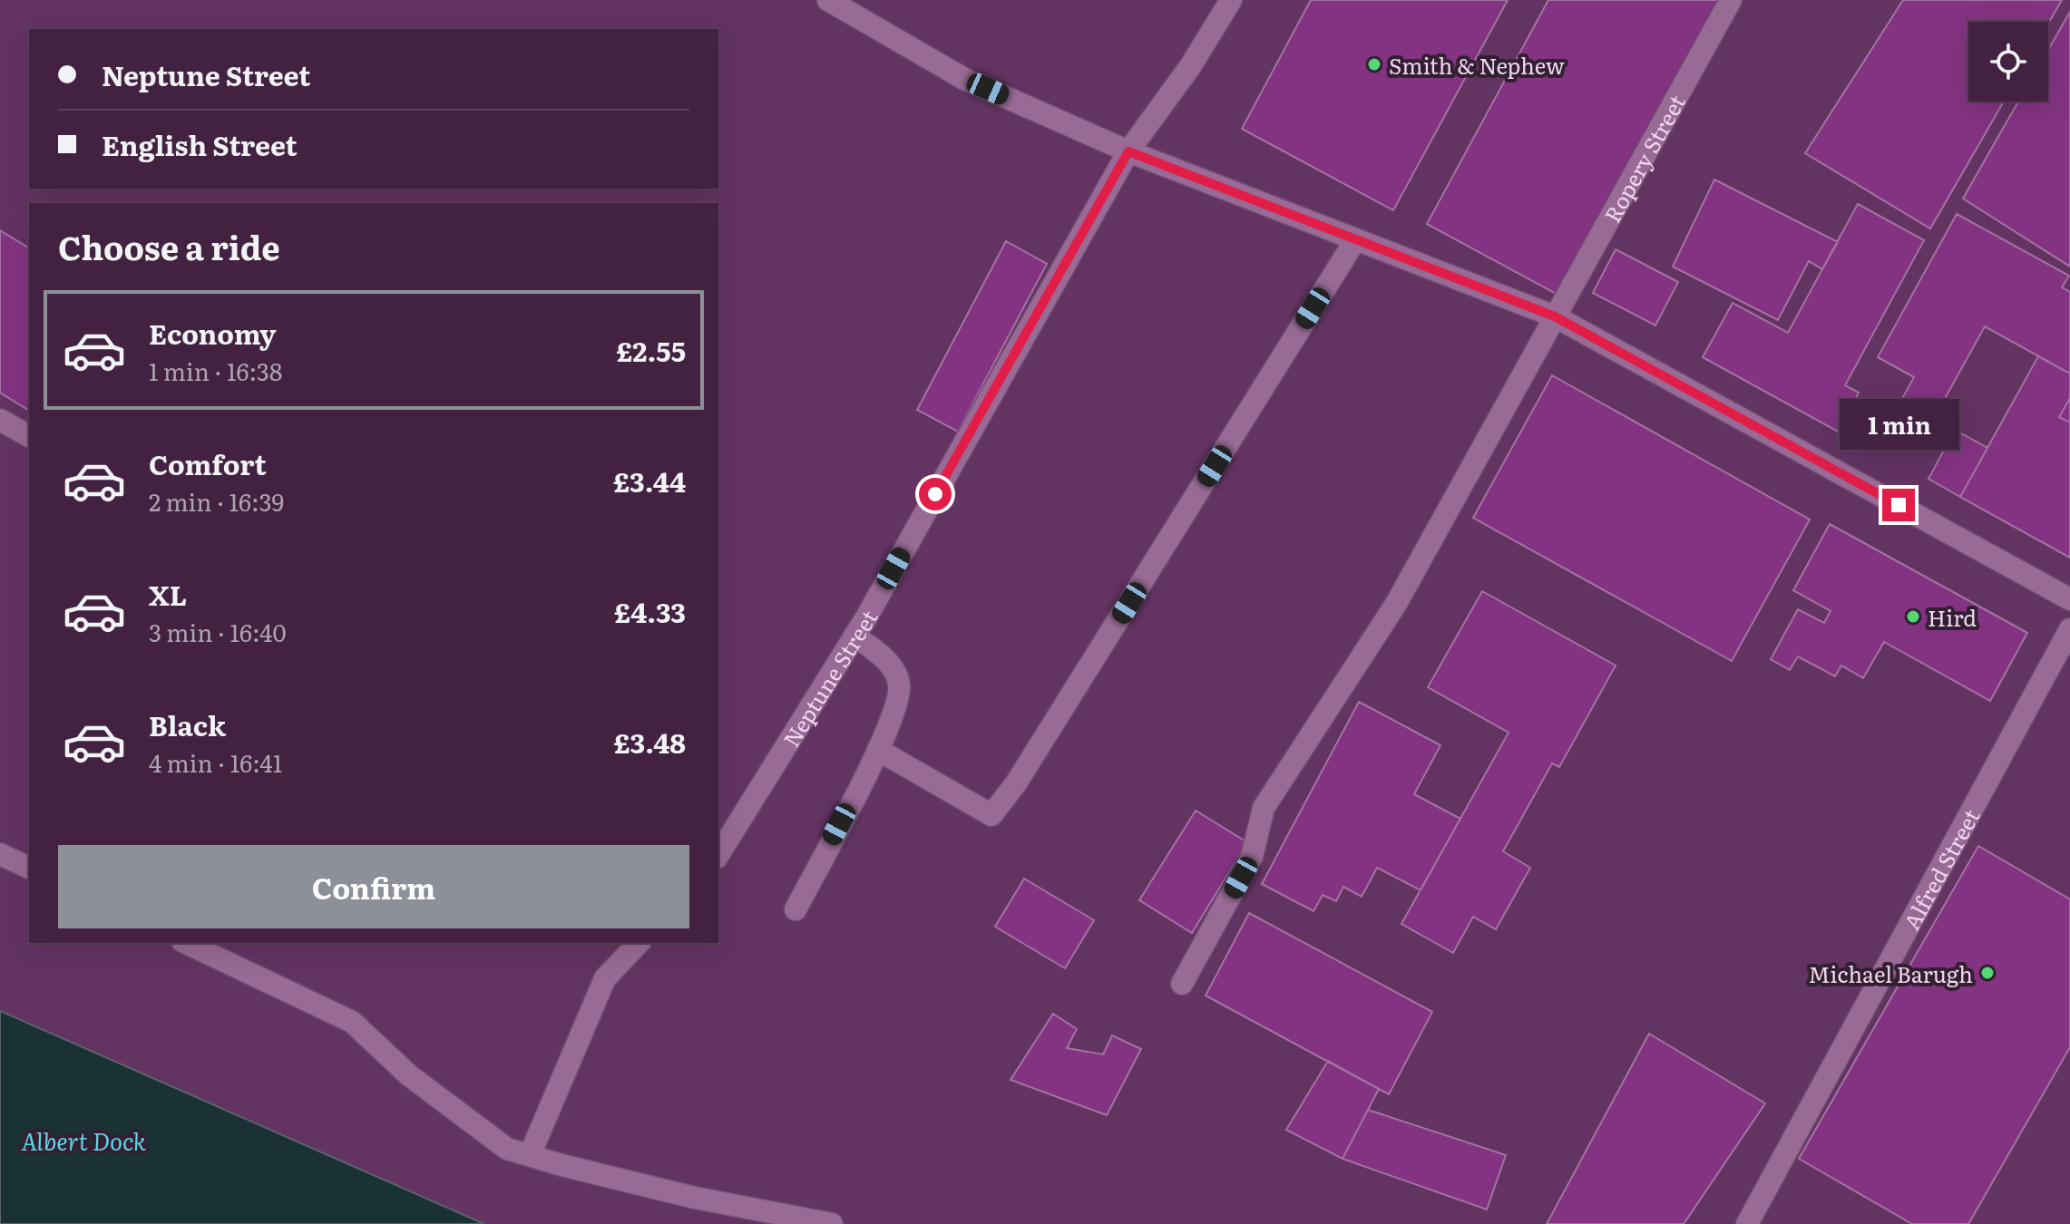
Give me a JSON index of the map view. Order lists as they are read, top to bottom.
{
  "streets": {
    "street": ["Ropery Street", "Neptune Street", "Alfred Street"]
  },
  "water": ["Albert Dock"],
  "places": ["Smith & Nephew", "Hird", "Michael Barugh"],
  "page": {
    "banner": ["Neptune Street", "English Street"],
    "heading": "Choose a ride",
    "list": [
      {
        "name": "Economy",
        "note": "1 min · 16:38",
        "value": "£2.55"
      },
      {
        "name": "Comfort",
        "note": "2 min · 16:39",
        "value": "£3.44"
      },
      {
        "name": "XL",
        "note": "3 min · 16:40",
        "value": "£4.33"
      },
      {
        "name": "Black",
        "note": "4 min · 16:41",
        "value": "£3.48"
      }
    ],
    "bubble": "1 min",
    "buttons": "Confirm"
  }
}
